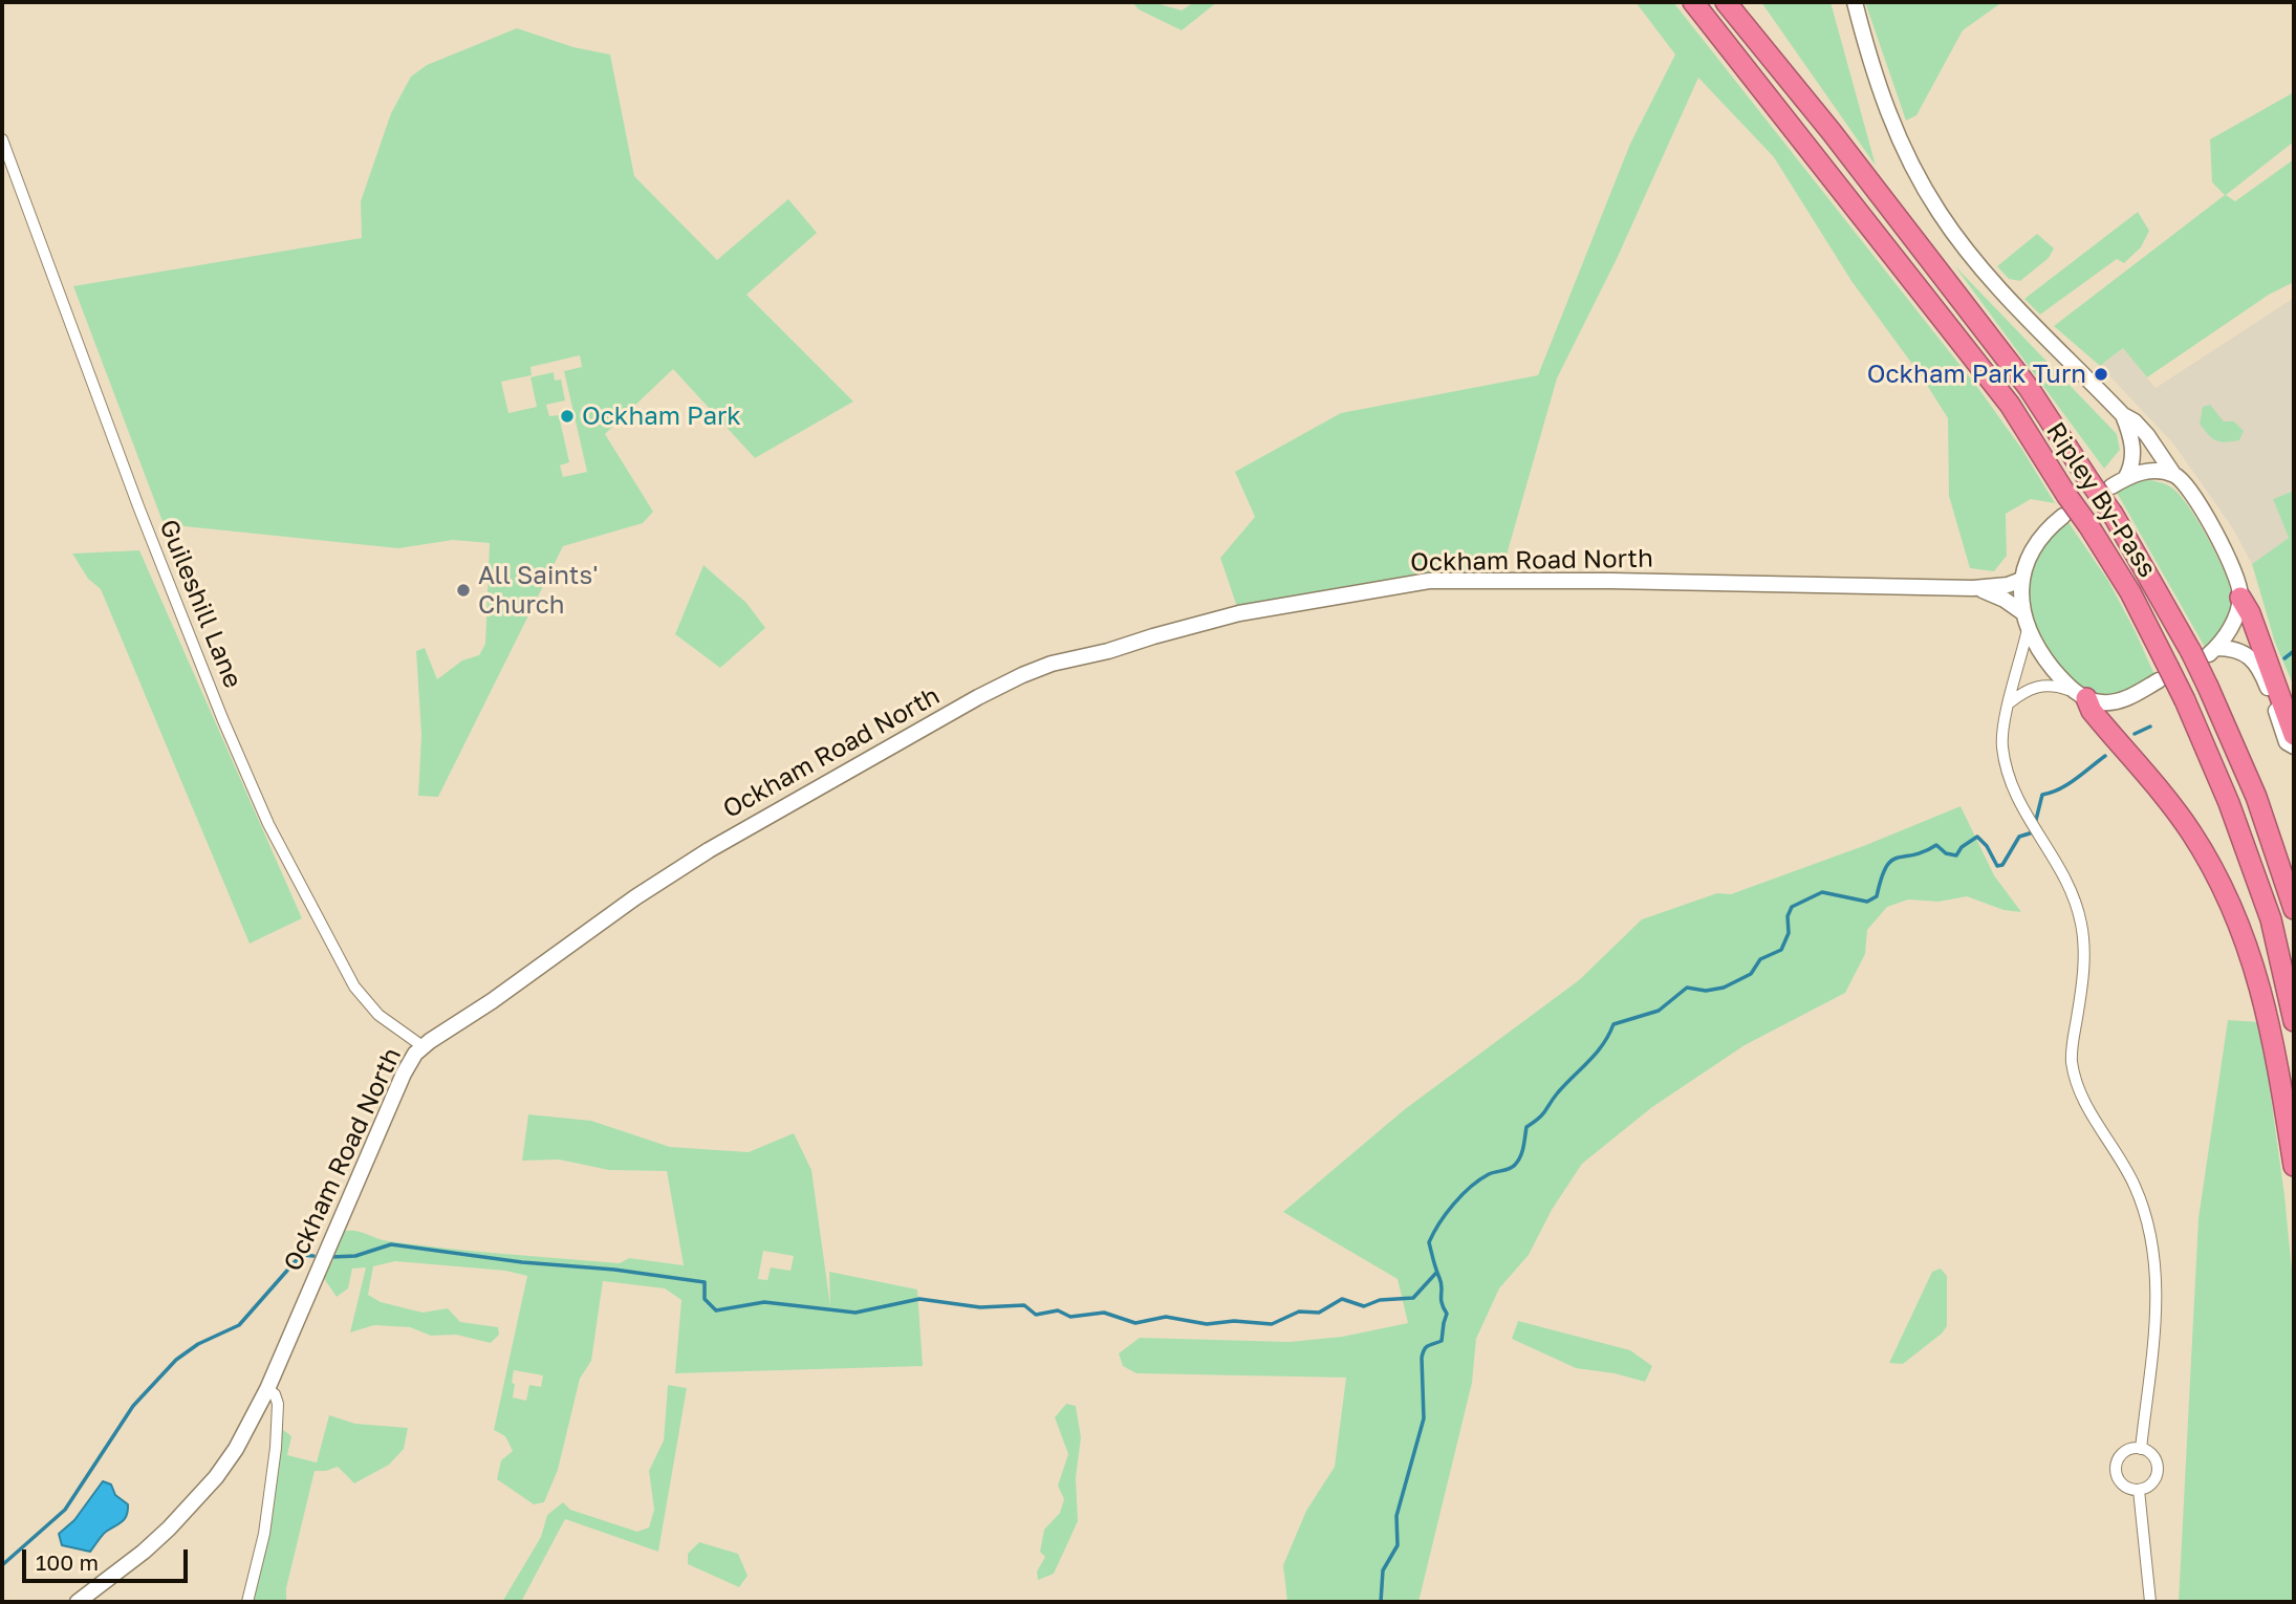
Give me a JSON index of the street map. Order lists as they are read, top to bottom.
{
  "streets": {
    "highway": ["Ripley By-Pass"],
    "main road": ["Ockham Road North"],
    "street": ["Guileshill Lane"]
  },
  "crossings": [
    ["Ockham Road North", "Guileshill Lane"]
  ],
  "places": ["Ockham Park Turn", "Ockham Park", "All Saints' Church"],
  "scale_bar": "100 m"
}
